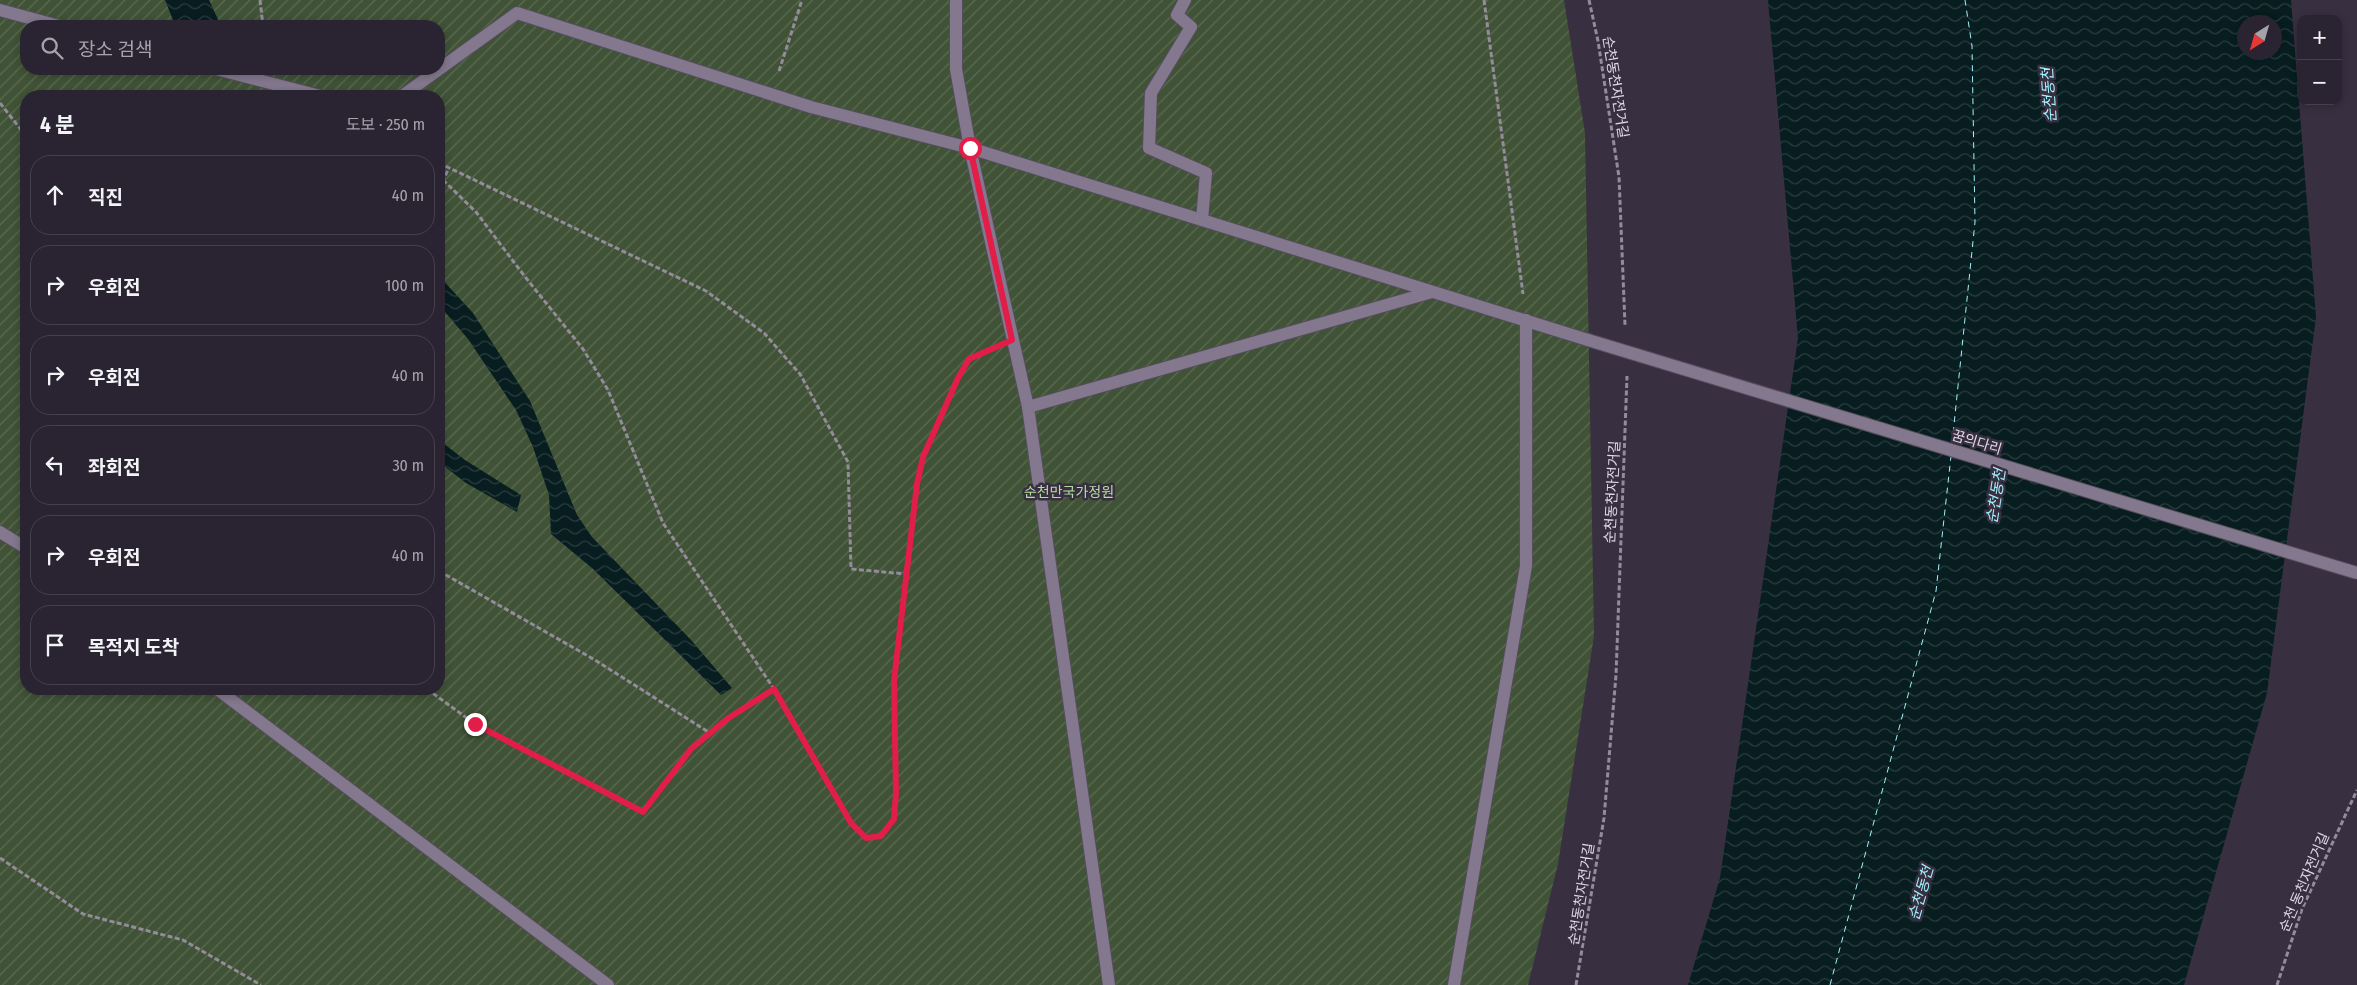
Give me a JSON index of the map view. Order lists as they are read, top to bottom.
{
  "streets": {
    "street": ["꿈의다리"],
    "path": ["순천동천자전거길", "순천 동천자전거길"]
  },
  "water": ["순천동천"],
  "parks": ["순천만국가정원"],
  "north": "bottom left",
  "page": {
    "map_buttons": ["+", "−"],
    "search": "장소 검색",
    "heading": ["4 분", "도보 · 250 m"],
    "list": [
      ["직진", "40 m"],
      ["우회전", "100 m"],
      ["우회전", "40 m"],
      ["좌회전", "30 m"],
      ["우회전", "40 m"],
      "목적지 도착"
    ]
  }
}
